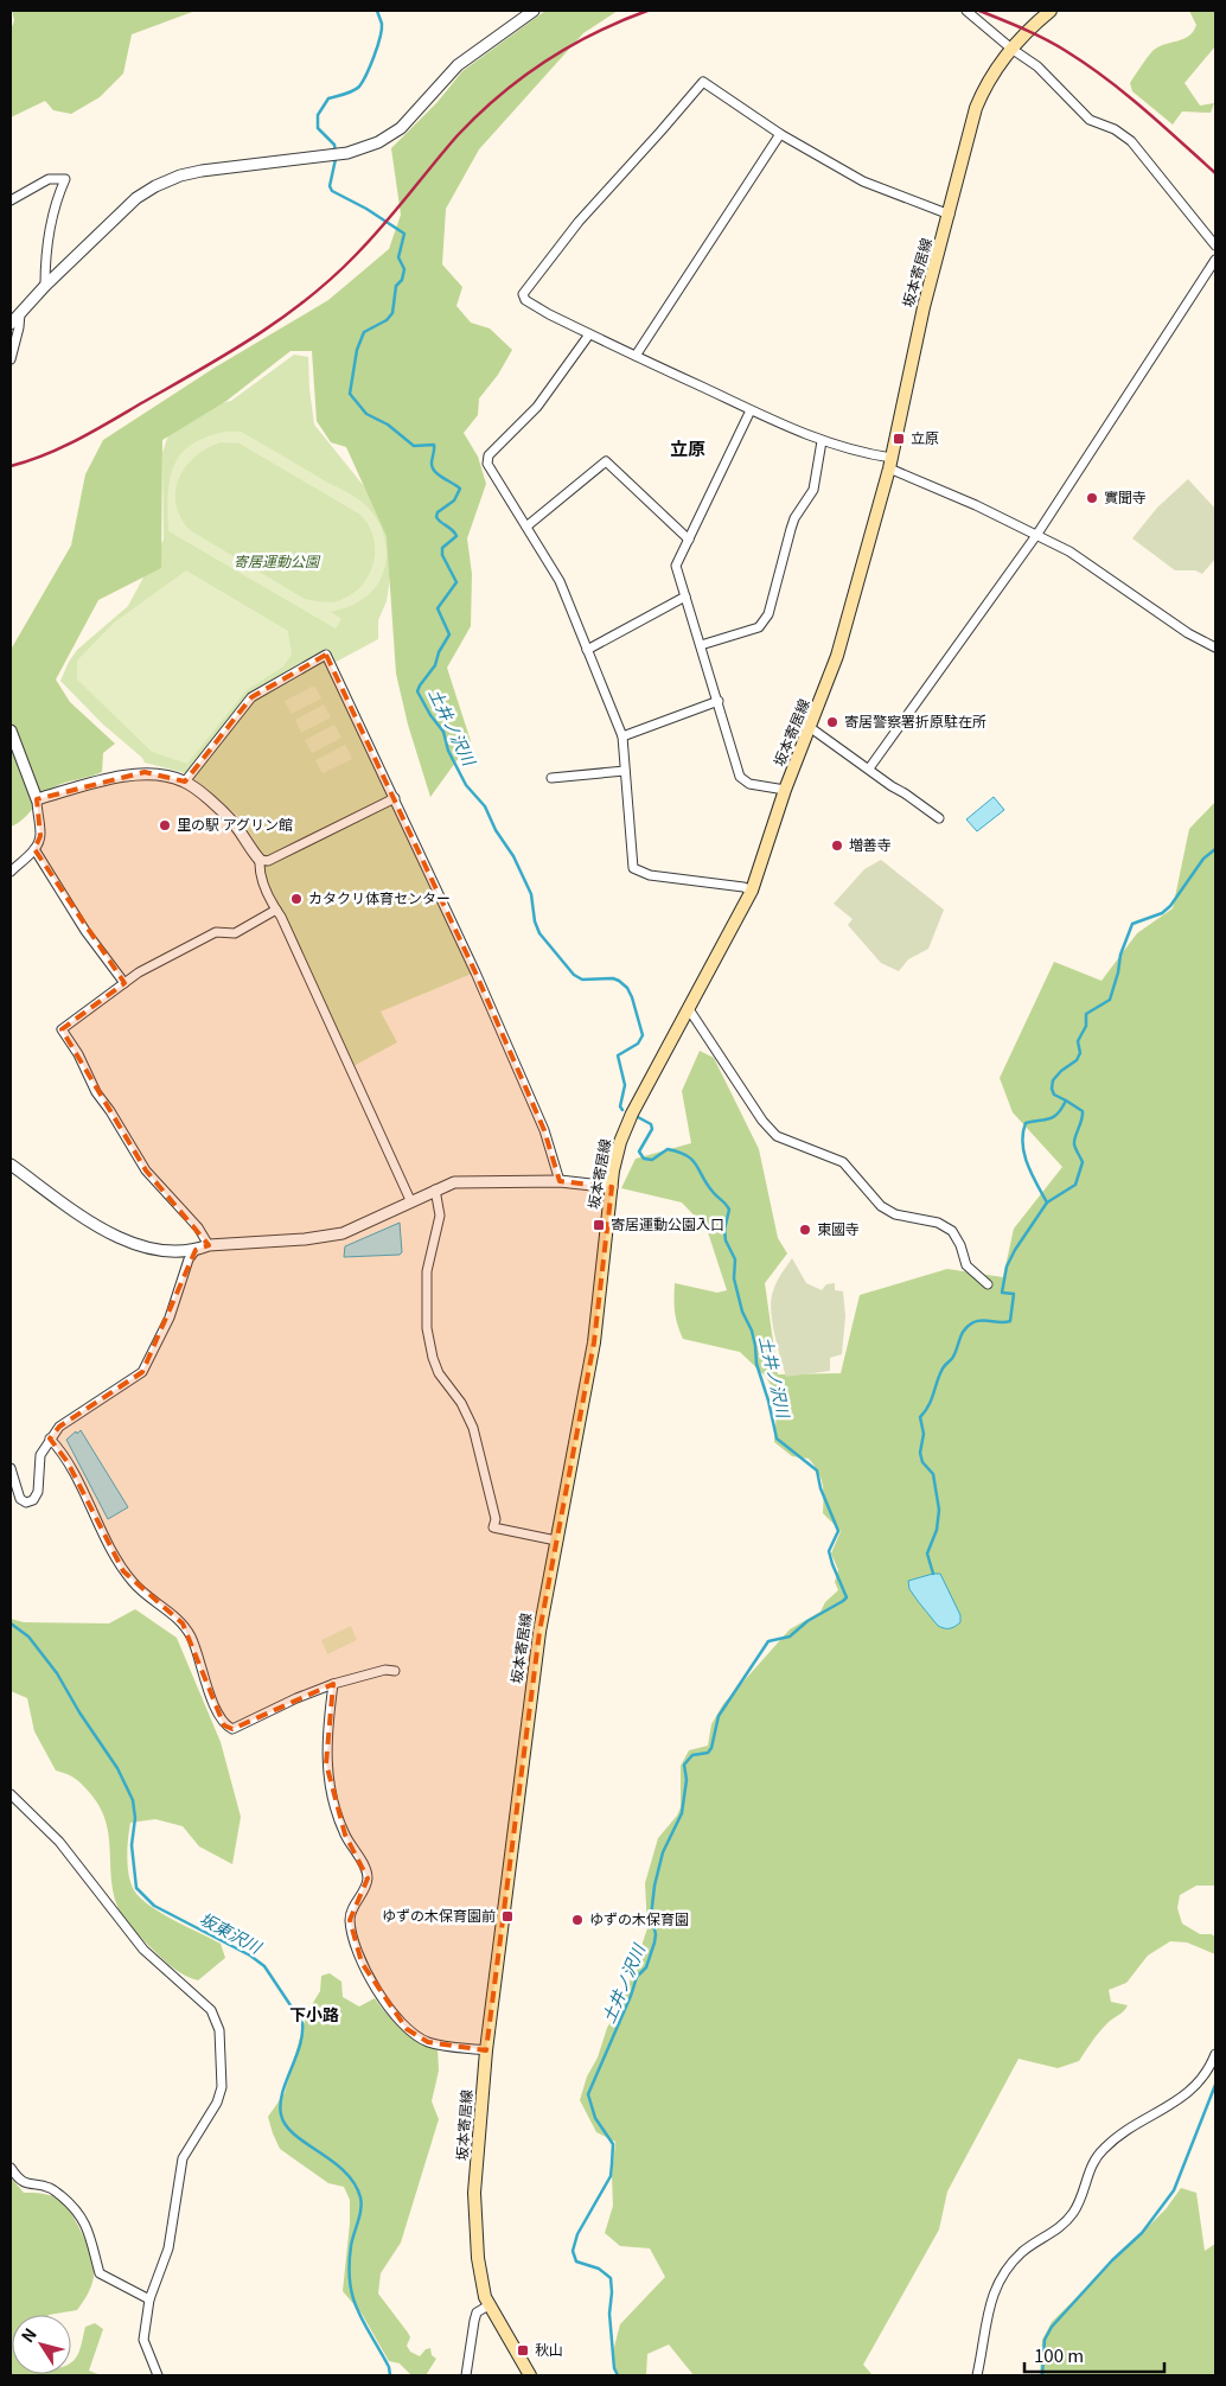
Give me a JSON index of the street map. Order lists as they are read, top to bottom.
{
  "streets": {
    "main road": ["坂本寄居線"]
  },
  "districts": ["立原", "下小路"],
  "water": ["土井ノ沢川", "坂東沢川"],
  "parks": ["寄居運動公園"],
  "places": {
    "transit": [
      "立原",
      "寄居運動公園入口",
      "ゆずの木保育園前",
      "秋山"
    ],
    "other": [
      "實聞寺",
      "寄居警察署折原駐在所",
      "里の駅 アグリン館",
      "増善寺",
      "カタクリ体育センター",
      "東國寺",
      "ゆずの木保育園"
    ]
  },
  "scale_bar": "100 m",
  "north": "top left"
}
